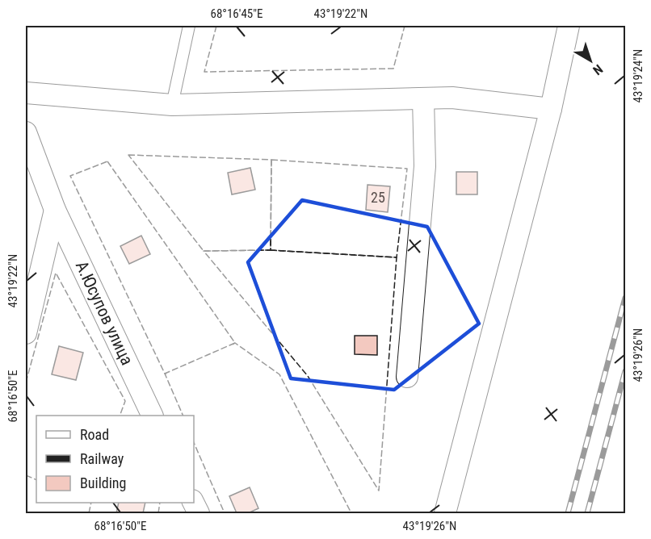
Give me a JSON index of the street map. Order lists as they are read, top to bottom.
{
  "streets": {
    "street": ["А.Юсупов улица"]
  },
  "house_numbers": ["25"],
  "legend": ["Road", "Railway", "Building"],
  "north": "bottom right",
  "coordinates": [
    "68°16'45\"E",
    "43°19'22\"N",
    "43°19'24\"N",
    "43°19'26\"N",
    "68°16'50\"E"
  ]
}
